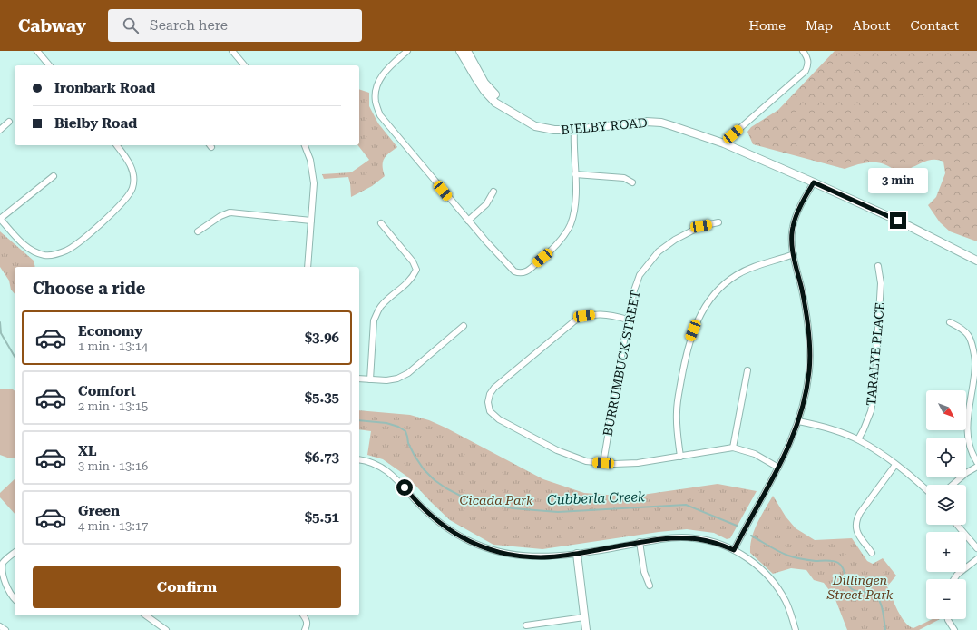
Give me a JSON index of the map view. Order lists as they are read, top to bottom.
{
  "streets": {
    "street": ["BIELBY ROAD", "TARALYE PLACE", "BURRUMBUCK STREET"]
  },
  "water": ["Cubberla Creek"],
  "parks": ["Cicada Park", "Dillingen Street Park"],
  "north": "bottom right",
  "page": {
    "header": "Cabway",
    "search": "Search here",
    "nav": [
      "Home",
      "Map",
      "About",
      "Contact"
    ],
    "banner": ["Ironbark Road", "Bielby Road"],
    "bubble": "3 min",
    "heading": "Choose a ride",
    "list": [
      {
        "name": "Economy",
        "note": "1 min · 13:14",
        "value": "$3.96"
      },
      {
        "name": "Comfort",
        "note": "2 min · 13:15",
        "value": "$5.35"
      },
      {
        "name": "XL",
        "note": "3 min · 13:16",
        "value": "$6.73"
      },
      {
        "name": "Green",
        "note": "4 min · 13:17",
        "value": "$5.51"
      }
    ],
    "map_buttons": ["+", "−"],
    "buttons": "Confirm"
  }
}
